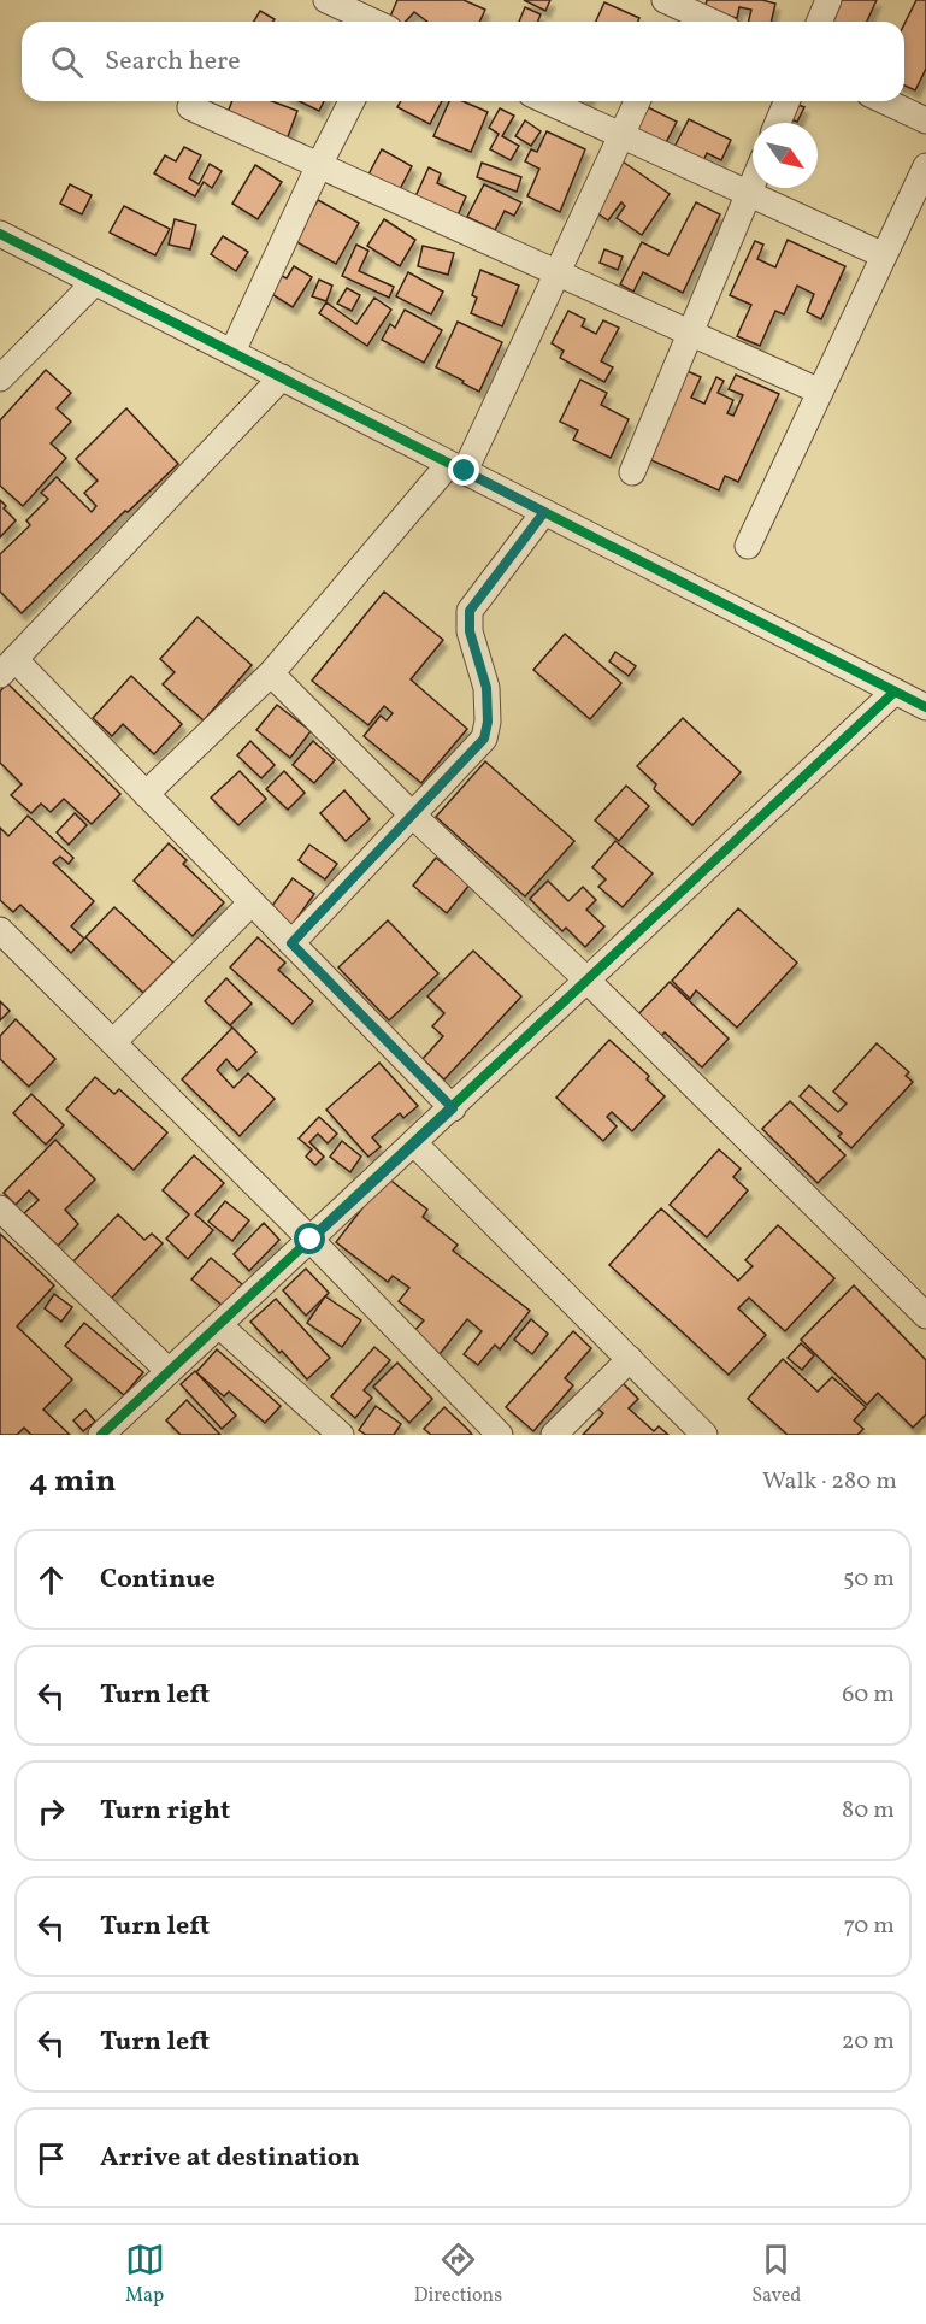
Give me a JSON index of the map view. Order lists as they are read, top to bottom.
{
  "north": "bottom right",
  "page": {
    "search": "Search here",
    "heading": ["4 min", "Walk · 280 m"],
    "list": [
      ["Continue", "50 m"],
      ["Turn left", "60 m"],
      ["Turn right", "80 m"],
      ["Turn left", "70 m"],
      ["Turn left", "20 m"],
      "Arrive at destination"
    ],
    "nav": ["Map", "Directions", "Saved"]
  }
}
